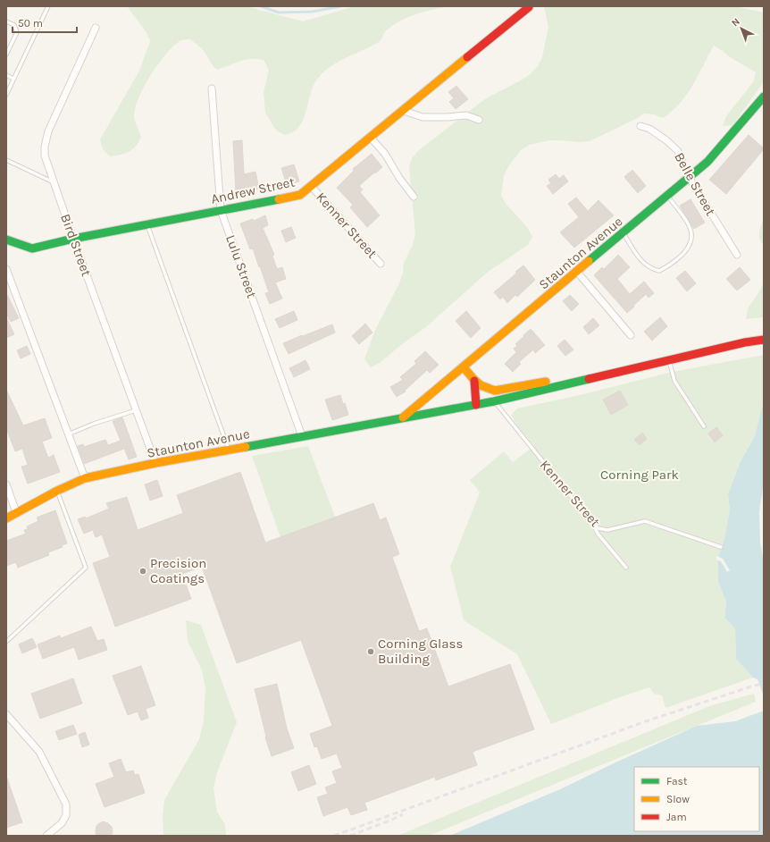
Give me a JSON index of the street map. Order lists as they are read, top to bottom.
{
  "streets": {
    "street": [
      "Belle Street",
      "Andrew Street",
      "Kenner Street",
      "Bird Street",
      "Staunton Avenue",
      "Lulu Street"
    ]
  },
  "crossings": [
    ["Belle Street", "Staunton Avenue"],
    ["Andrew Street", "Kenner Street"],
    ["Andrew Street", "Bird Street"],
    ["Andrew Street", "Lulu Street"],
    ["Kenner Street", "Staunton Avenue"],
    ["Bird Street", "Staunton Avenue"],
    ["Staunton Avenue", "Lulu Street"]
  ],
  "parks": ["Corning Park"],
  "places": ["Precision Coatings", "Corning Glass Building"],
  "legend": ["Fast", "Slow", "Jam"],
  "scale_bar": "50 m",
  "north": "top left"
}
